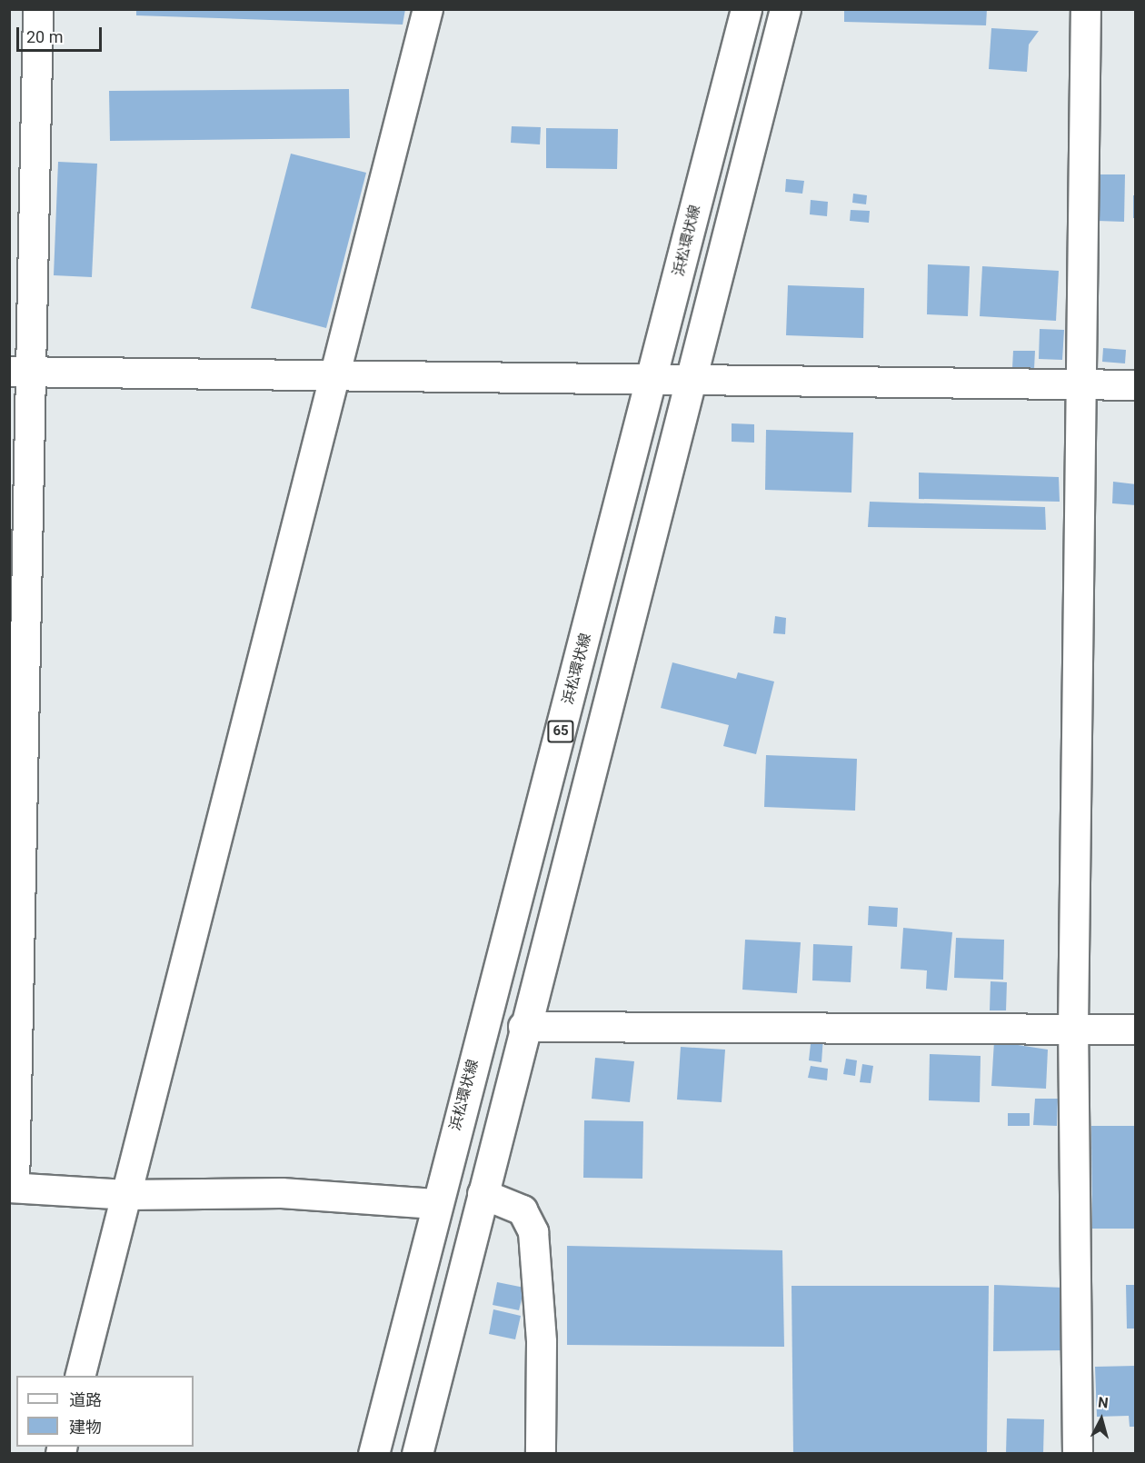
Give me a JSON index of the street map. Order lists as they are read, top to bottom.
{
  "streets": {
    "main road": ["浜松環状線", "65"]
  },
  "legend": ["道路", "建物"],
  "scale_bar": "20 m",
  "north": "top"
}
